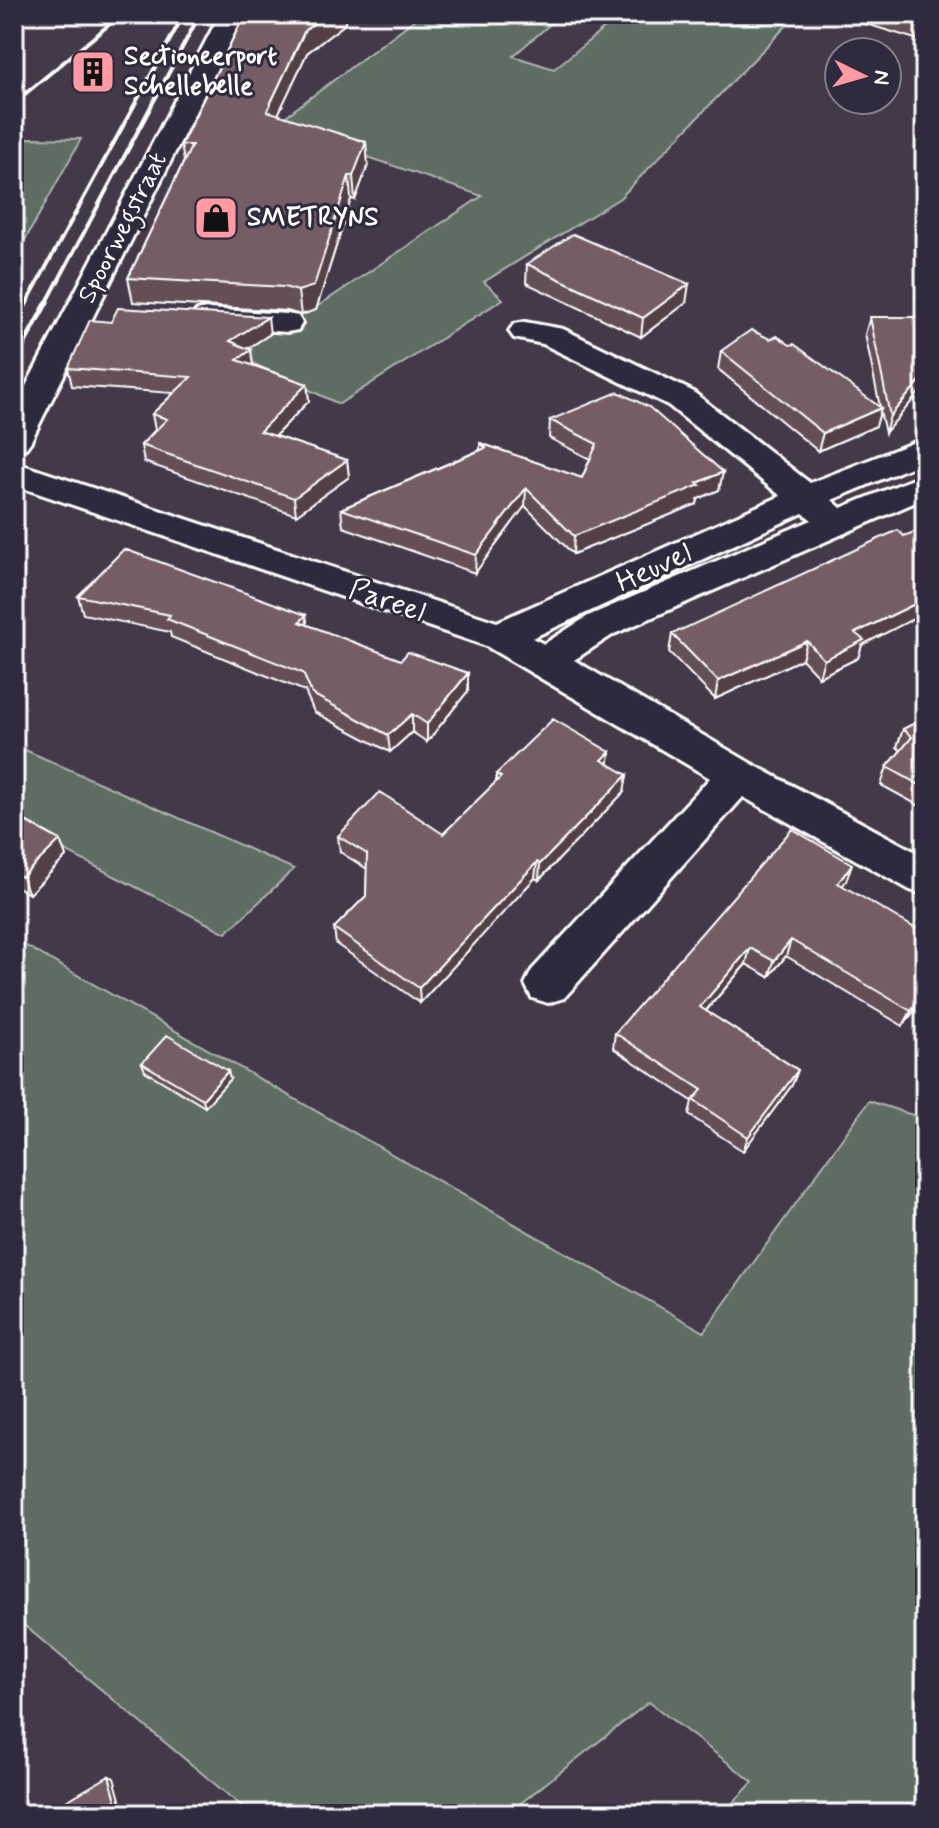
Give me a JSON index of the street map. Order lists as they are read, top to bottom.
{
  "streets": {
    "street": ["Spoorwegstraat", "Heuvel", "Pareel"]
  },
  "crossings": [
    ["Heuvel", "Pareel"]
  ],
  "places": {
    "building": ["Sectioneerport Schellebelle"],
    "shop": ["SMETRYNS"]
  },
  "north": "right"
}
